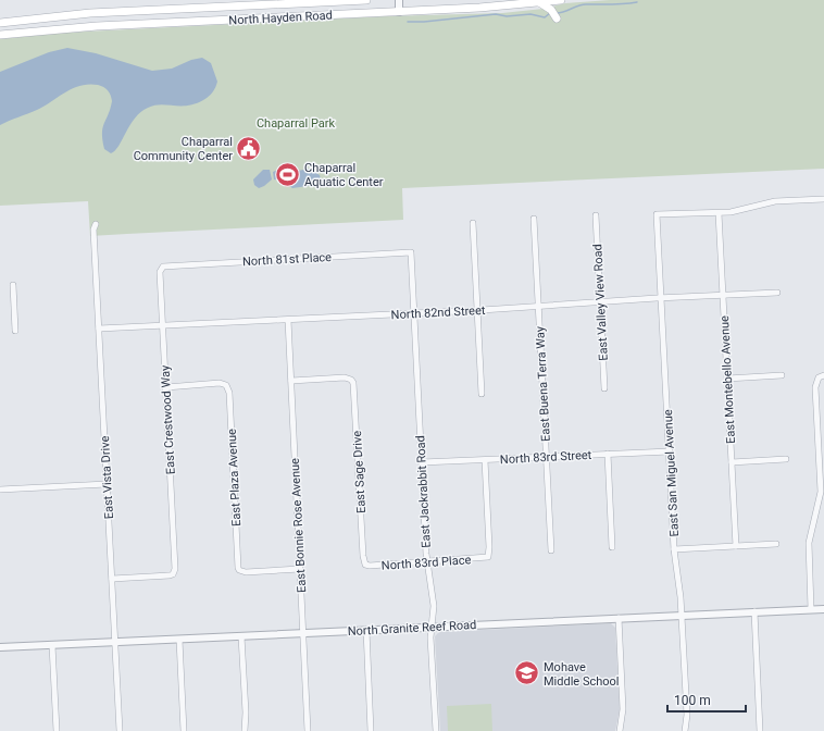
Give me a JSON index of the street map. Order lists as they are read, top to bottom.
{
  "streets": {
    "main road": ["North Hayden Road"],
    "street": [
      "North 81st Place",
      "East Valley View Road",
      "North 82nd Street",
      "East Montebello Avenue",
      "East Buena Terra Way",
      "East Crestwood Way",
      "North 83rd Street",
      "East Sage Drive",
      "East San Miguel Avenue",
      "East Vista Drive",
      "East Plaza Avenue",
      "East Jackrabbit Road",
      "East Bonnie Rose Avenue",
      "North 83rd Place",
      "North Granite Reef Road"
    ]
  },
  "crossings": [
    ["North 81st Place", "East Crestwood Way"],
    ["North 81st Place", "East Jackrabbit Road"],
    ["East Valley View Road", "North 82nd Street"],
    ["North 82nd Street", "East Montebello Avenue"],
    ["North 82nd Street", "East Buena Terra Way"],
    ["North 82nd Street", "East Crestwood Way"],
    ["North 82nd Street", "East San Miguel Avenue"],
    ["North 82nd Street", "East Vista Drive"],
    ["North 82nd Street", "East Jackrabbit Road"],
    ["North 82nd Street", "East Bonnie Rose Avenue"],
    ["East Montebello Avenue", "East San Miguel Avenue"],
    ["East Buena Terra Way", "North 83rd Street"],
    ["East Crestwood Way", "East Vista Drive"],
    ["East Crestwood Way", "East Plaza Avenue"],
    ["North 83rd Street", "East San Miguel Avenue"],
    ["North 83rd Street", "East Jackrabbit Road"],
    ["North 83rd Street", "North 83rd Place"],
    ["East Sage Drive", "East Bonnie Rose Avenue"],
    ["East Sage Drive", "North 83rd Place"],
    ["East San Miguel Avenue", "North Granite Reef Road"],
    ["East Vista Drive", "North Granite Reef Road"],
    ["East Plaza Avenue", "East Bonnie Rose Avenue"],
    ["East Jackrabbit Road", "North 83rd Place"],
    ["East Jackrabbit Road", "North Granite Reef Road"],
    ["East Bonnie Rose Avenue", "North Granite Reef Road"]
  ],
  "parks": ["Chaparral Park"],
  "places": {
    "public building": ["Chaparral Community Center"],
    "sports": ["Chaparral Aquatic Center"],
    "school or university": ["Mohave Middle School"]
  },
  "scale_bar": "100 m"
}
